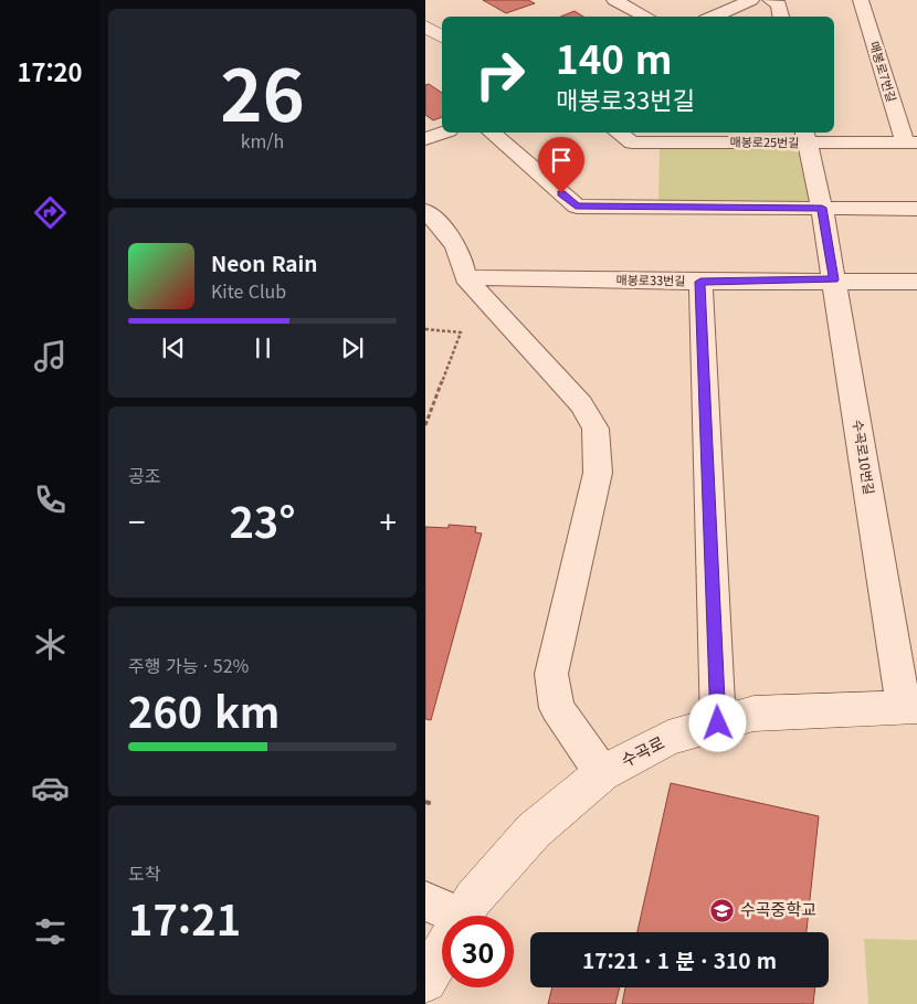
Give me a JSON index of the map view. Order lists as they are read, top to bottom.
{
  "streets": {
    "street": [
      "매봉로7번길",
      "매봉로25번길",
      "매봉로33번길",
      "수곡로10번길",
      "수곡로"
    ]
  },
  "crossings": [
    ["매봉로7번길", "매봉로25번길"],
    ["매봉로25번길", "수곡로10번길"],
    ["매봉로33번길", "수곡로10번길"],
    ["수곡로10번길", "수곡로"]
  ],
  "places": {
    "school or university": ["수곡중학교"]
  },
  "page": {
    "tabs": "17:20",
    "tile": [
      ["26", "km/h"],
      "공조",
      ["주행 가능 · 52%", "260 km"],
      ["도착", "17:21"]
    ],
    "turn": ["140 m", "매봉로33번길"],
    "song": ["Neon Rain", "Kite Club"],
    "heat": ["−", "23°", "+"],
    "limit": "30",
    "trip": "17:21 · 1 분 · 310 m"
  }
}
